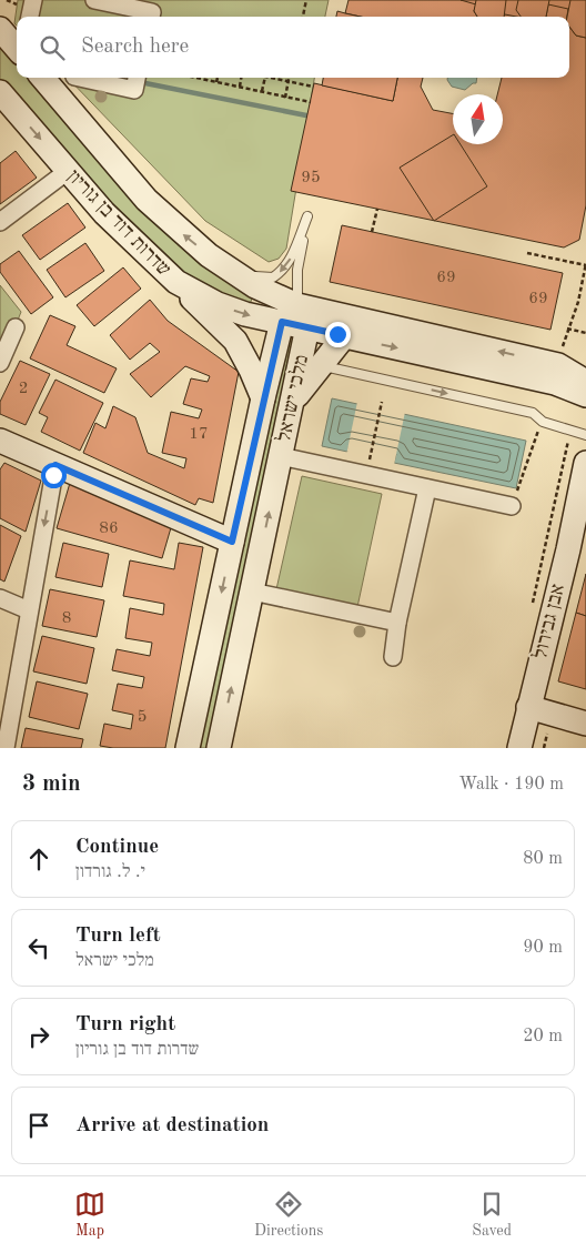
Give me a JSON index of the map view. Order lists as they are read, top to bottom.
{
  "streets": {
    "street": ["שדרות דוד בן גוריון", "מלכי ישראל", "אבן גבירול"]
  },
  "crossings": [
    ["שדרות דוד בן גוריון", "מלכי ישראל"]
  ],
  "house_numbers": [
    "95",
    "69",
    "69",
    "2",
    "17",
    "86",
    "8",
    "5"
  ],
  "north": "top",
  "page": {
    "search": "Search here",
    "heading": ["3 min", "Walk · 190 m"],
    "list": [
      ["Continue", "י. ל. גורדון", "80 m"],
      ["Turn left", "מלכי ישראל", "90 m"],
      ["Turn right", "שדרות דוד בן גוריון", "20 m"],
      "Arrive at destination"
    ],
    "nav": ["Map", "Directions", "Saved"]
  }
}
